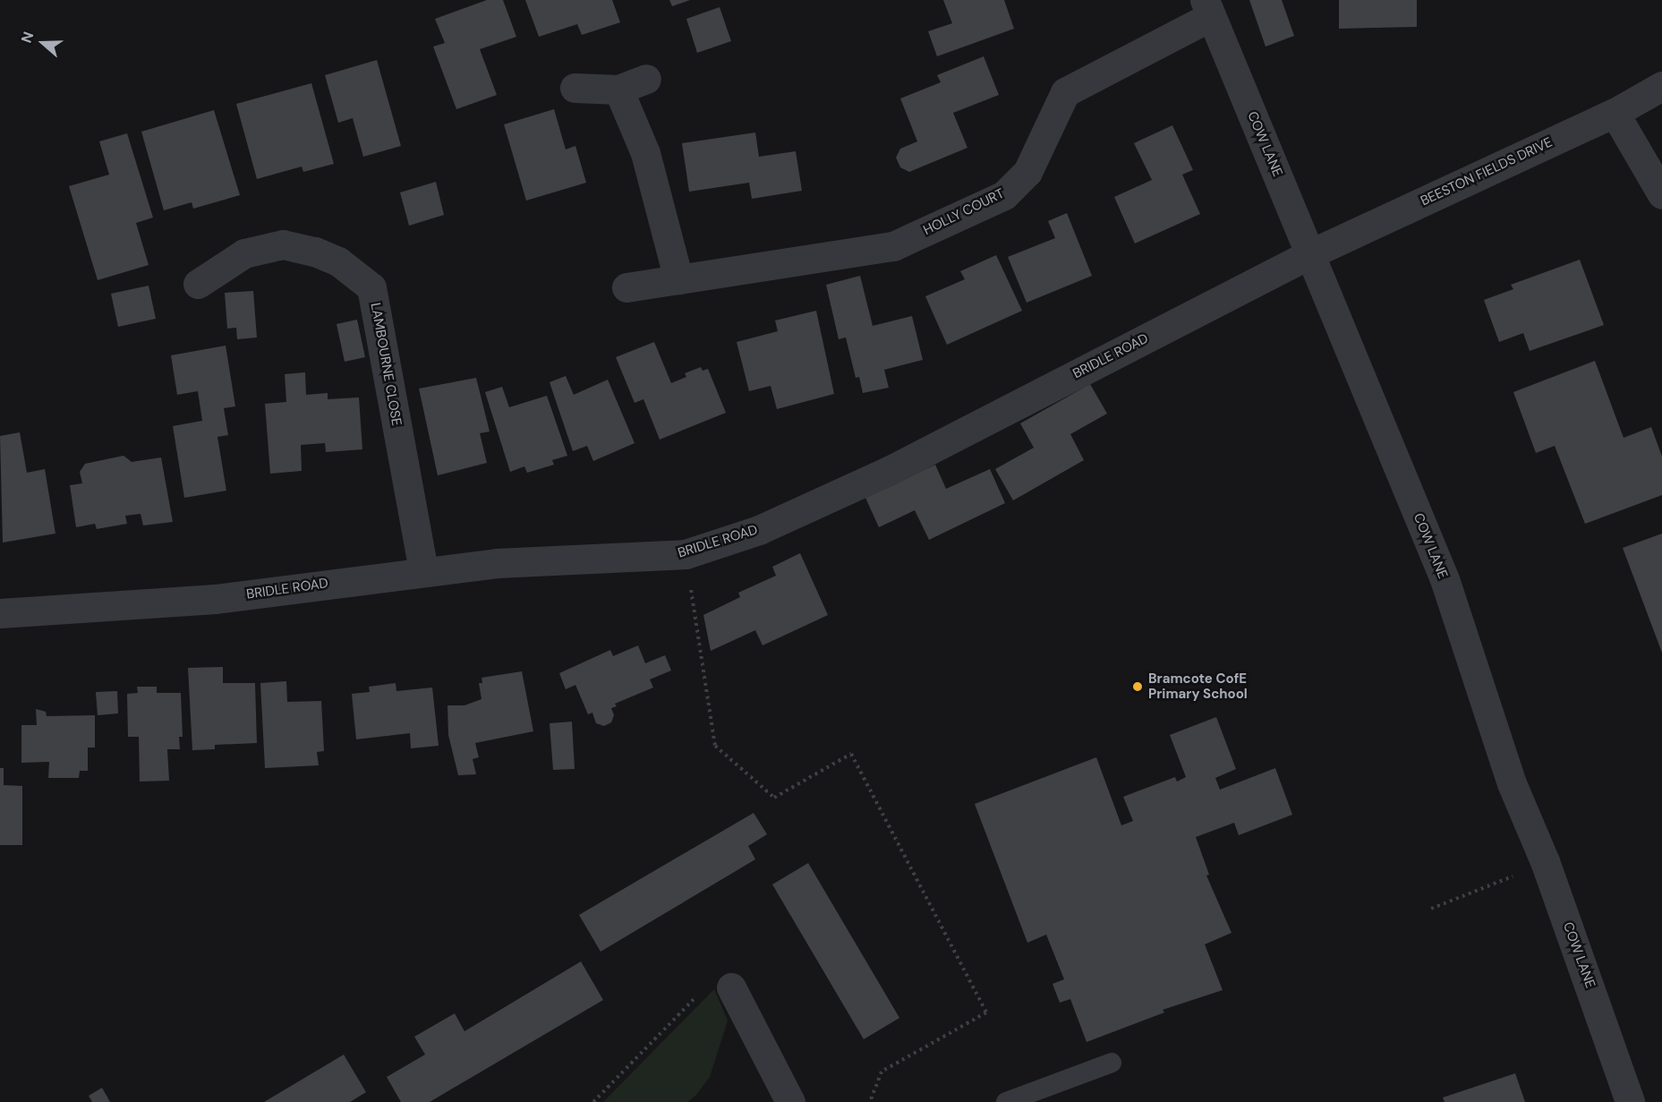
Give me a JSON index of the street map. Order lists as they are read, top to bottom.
{
  "streets": {
    "street": [
      "COW LANE",
      "BEESTON FIELDS DRIVE",
      "HOLLY COURT",
      "BRIDLE ROAD",
      "LAMBOURNE CLOSE"
    ]
  },
  "crossings": [
    ["COW LANE", "BEESTON FIELDS DRIVE"],
    ["COW LANE", "HOLLY COURT"],
    ["COW LANE", "BRIDLE ROAD"],
    ["BEESTON FIELDS DRIVE", "BRIDLE ROAD"],
    ["BRIDLE ROAD", "LAMBOURNE CLOSE"]
  ],
  "places": ["Bramcote CofE Primary School"],
  "north": "left"
}
